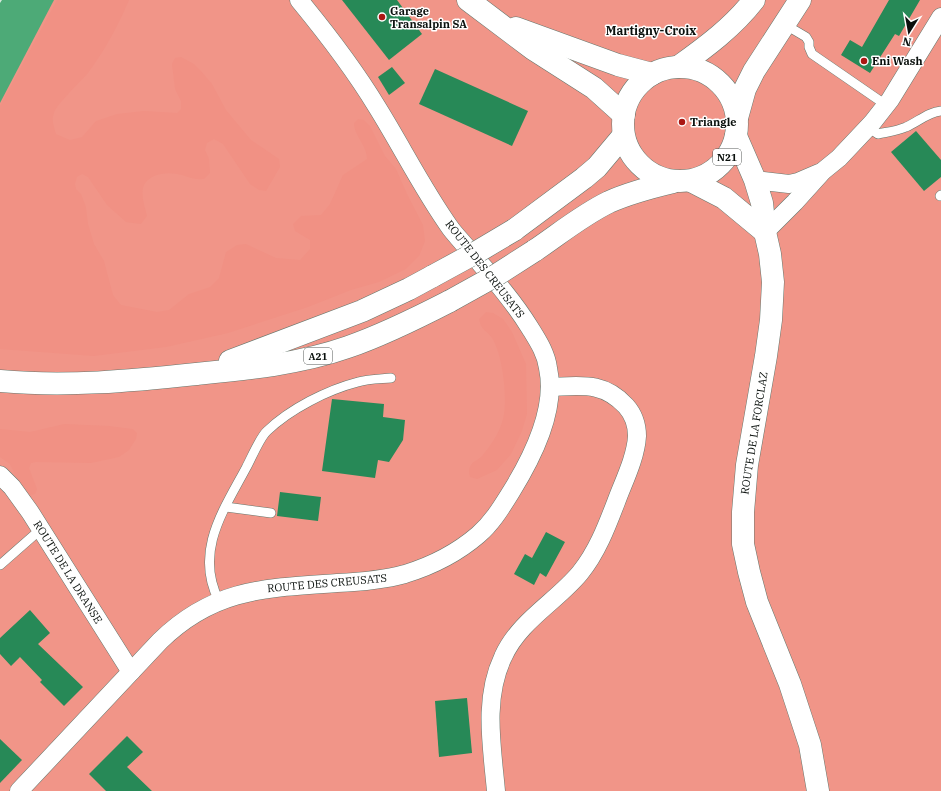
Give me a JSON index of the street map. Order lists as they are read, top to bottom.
{
  "streets": {
    "main road": ["N21", "A21", "ROUTE DE LA FORCLAZ"],
    "street": ["ROUTE DES CREUSATS", "ROUTE DE LA DRANSE"]
  },
  "crossings": [
    ["N21", "A21"],
    ["N21", "ROUTE DE LA FORCLAZ"],
    ["ROUTE DES CREUSATS", "ROUTE DE LA DRANSE"],
    ["A21", "ROUTE DE LA FORCLAZ"]
  ],
  "districts": ["Martigny-Croix"],
  "places": ["Garage Transalpin SA", "Eni Wash", "Triangle"],
  "north": "bottom"
}
